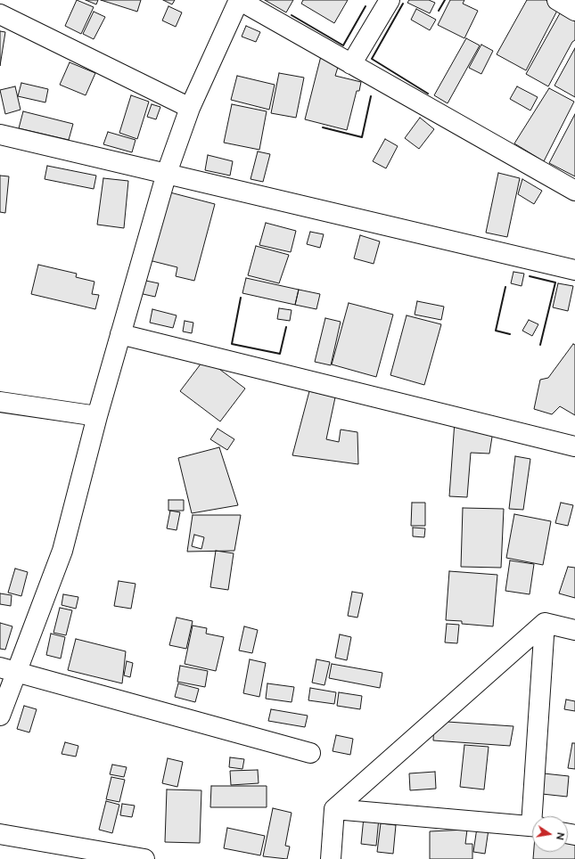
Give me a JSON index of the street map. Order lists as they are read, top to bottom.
{
  "north": "right"
}
